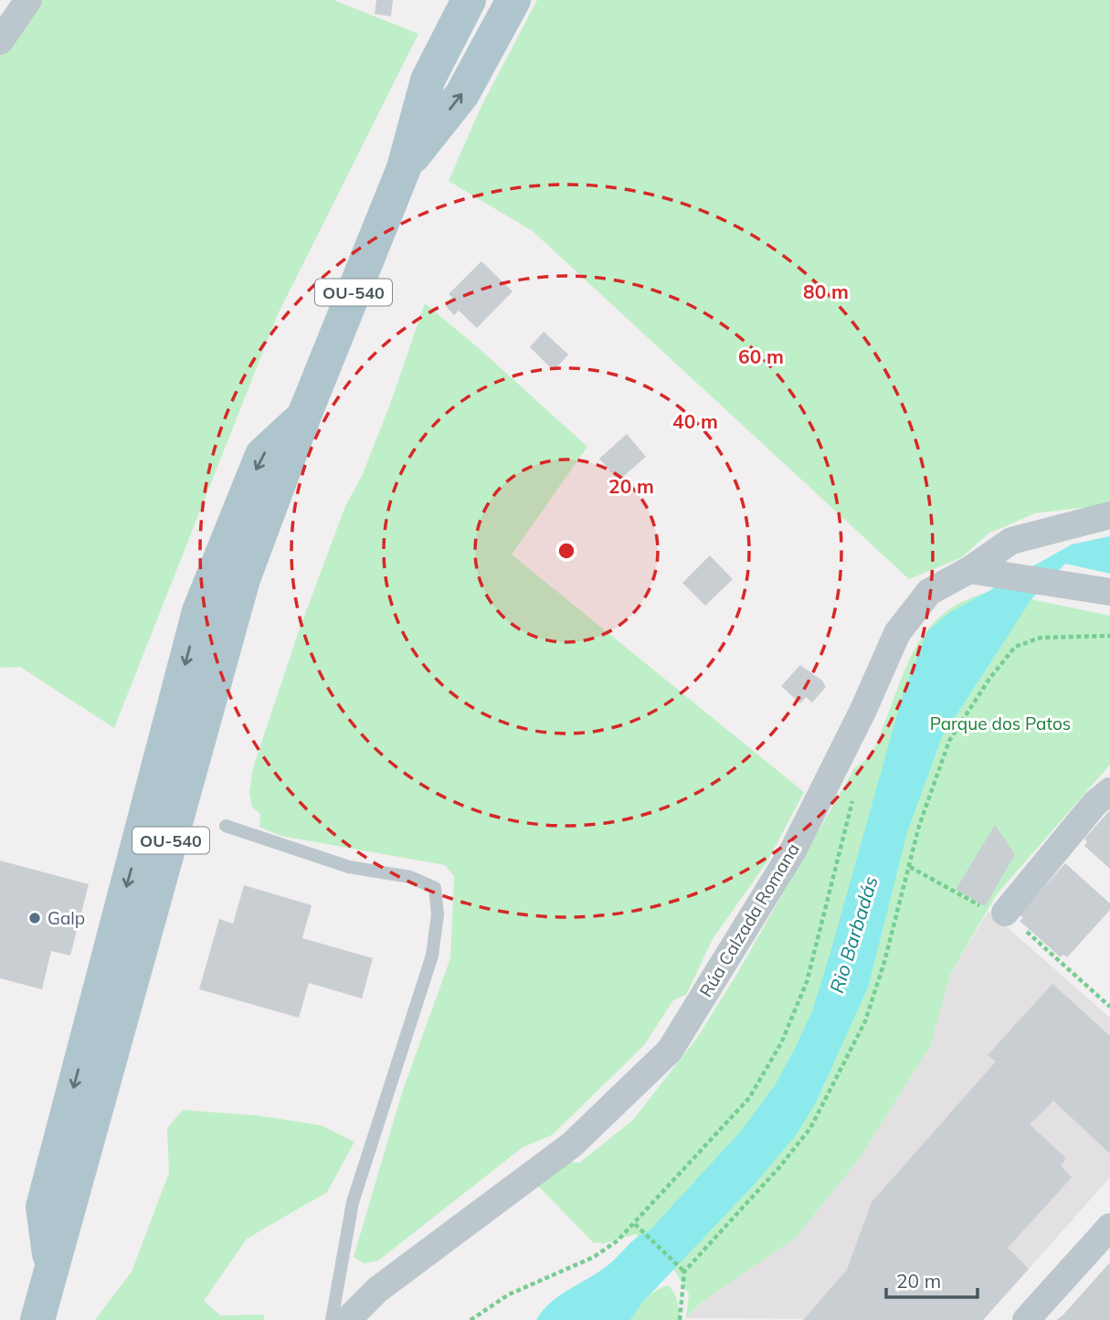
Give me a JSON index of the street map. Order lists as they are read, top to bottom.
{
  "streets": {
    "main road": ["OU-540"],
    "street": ["Rúa Calzada Romana"]
  },
  "water": ["Rio Barbadás"],
  "parks": ["Parque dos Patos"],
  "places": ["Galp"],
  "scale_bar": "20 m",
  "rings": [
    "80 m",
    "60 m",
    "40 m",
    "20 m"
  ]
}
